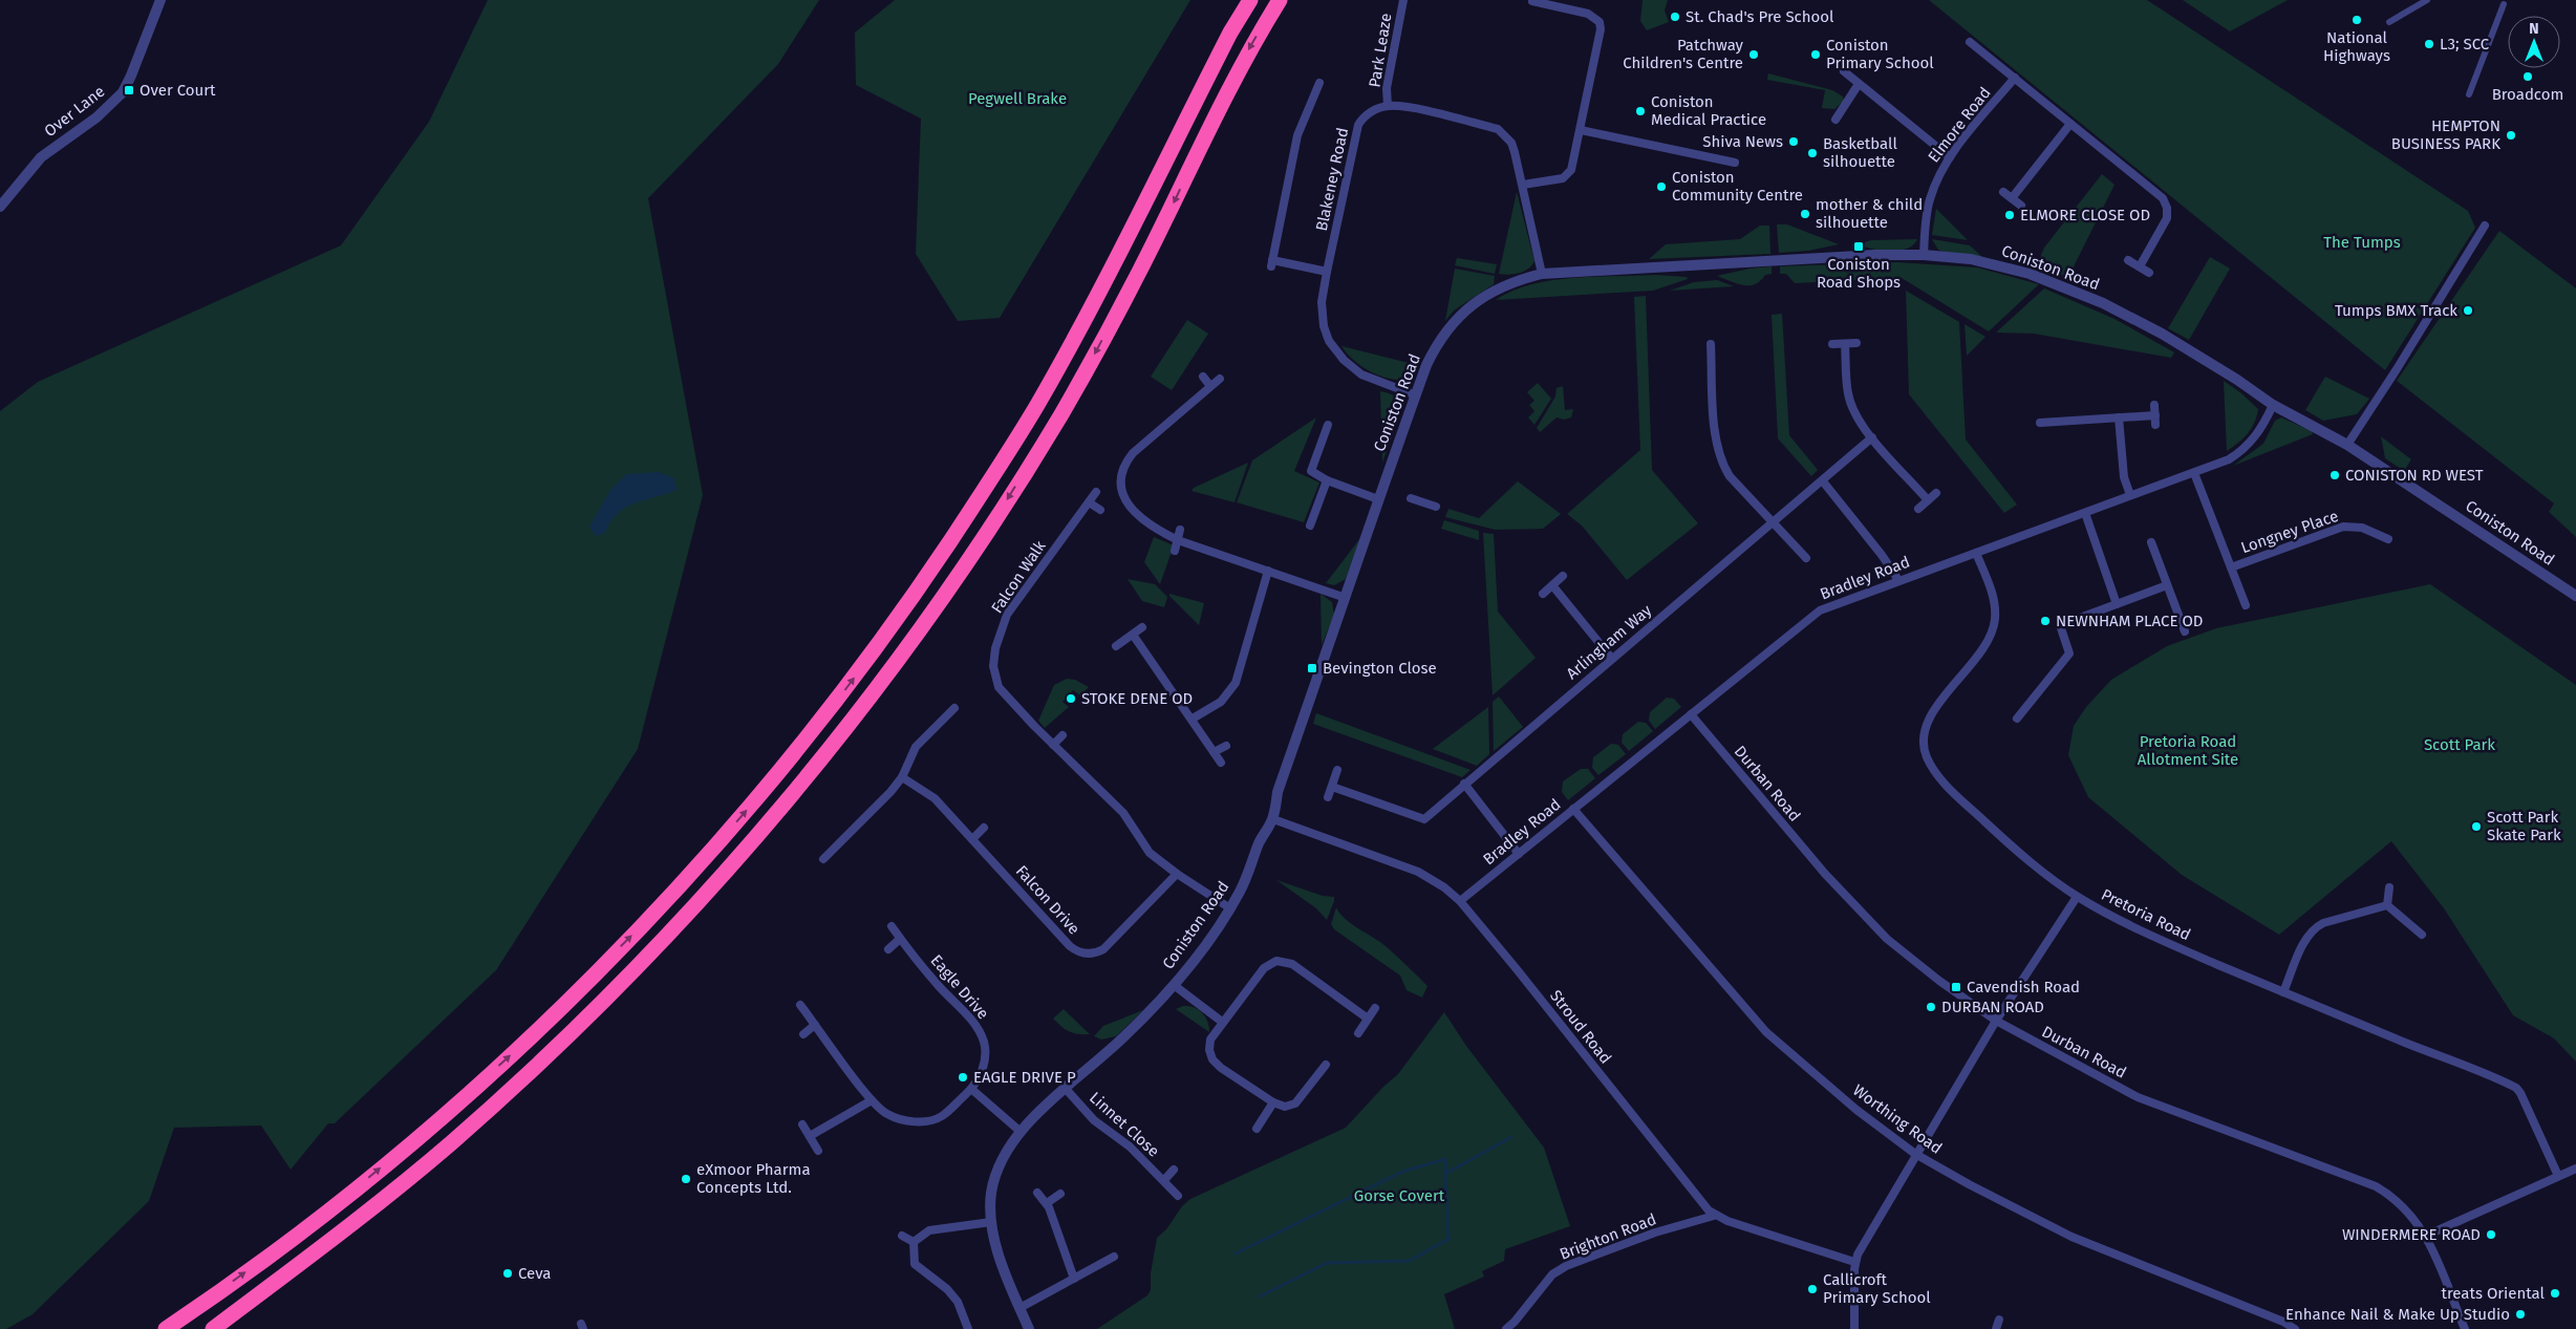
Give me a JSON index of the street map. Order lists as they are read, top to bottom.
{
  "streets": {
    "street": [
      "Park Leaze",
      "Over Lane",
      "Elmore Road",
      "Blakeney Road",
      "Coniston Road",
      "Longney Place",
      "Falcon Walk",
      "Bradley Road",
      "Arlingham Way",
      "Durban Road",
      "Falcon Drive",
      "Pretoria Road",
      "Eagle Drive",
      "Stroud Road",
      "Worthing Road",
      "Linnet Close",
      "Brighton Road"
    ]
  },
  "crossings": [
    ["Park Leaze", "Blakeney Road"],
    ["Elmore Road", "Coniston Road"],
    ["Blakeney Road", "Coniston Road"],
    ["Coniston Road", "Bradley Road"],
    ["Coniston Road", "Stroud Road"],
    ["Coniston Road", "Linnet Close"],
    ["Longney Place", "Bradley Road"],
    ["Bradley Road", "Durban Road"],
    ["Bradley Road", "Pretoria Road"],
    ["Bradley Road", "Stroud Road"],
    ["Bradley Road", "Worthing Road"],
    ["Stroud Road", "Brighton Road"]
  ],
  "parks": [
    "Pegwell Brake",
    "The Tumps",
    "Pretoria Road Allotment Site",
    "Scott Park",
    "Gorse Covert"
  ],
  "places": {
    "other": [
      "St. Chad's Pre School",
      "National Highways",
      "L3; SCC",
      "Patchway Children's Centre",
      "Coniston Primary School",
      "Broadcom",
      "Coniston Medical Practice",
      "HEMPTON BUSINESS PARK",
      "Shiva News",
      "Basketball silhouette",
      "Coniston Community Centre",
      "mother & child silhouette",
      "ELMORE CLOSE OD",
      "Tumps BMX Track",
      "CONISTON RD WEST",
      "NEWNHAM PLACE OD",
      "STOKE DENE OD",
      "Scott Park Skate Park",
      "DURBAN ROAD",
      "EAGLE DRIVE P",
      "eXmoor Pharma Concepts Ltd.",
      "WINDERMERE ROAD",
      "Ceva",
      "Callicroft Primary School",
      "treats Oriental",
      "Enhance Nail & Make Up Studio"
    ],
    "transit": [
      "Over Court",
      "Coniston Road Shops",
      "Bevington Close",
      "Cavendish Road"
    ]
  },
  "north": "top"
}
